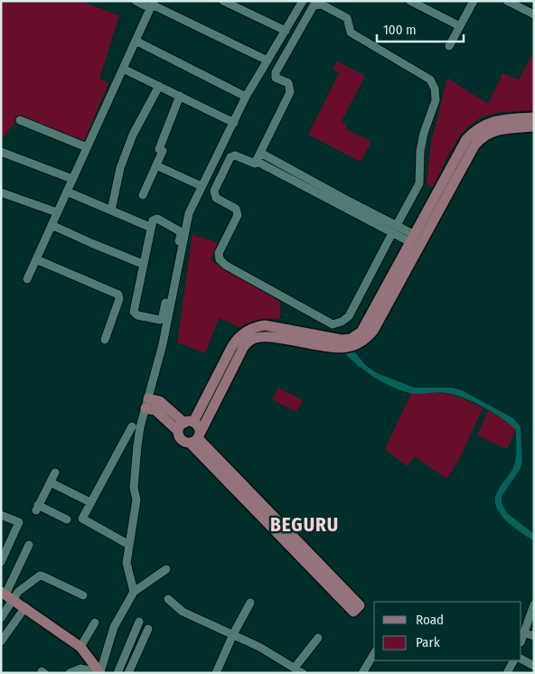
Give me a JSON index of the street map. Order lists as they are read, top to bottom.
{
  "districts": ["BEGURU"],
  "legend": ["Road", "Park"],
  "scale_bar": "100 m"
}
